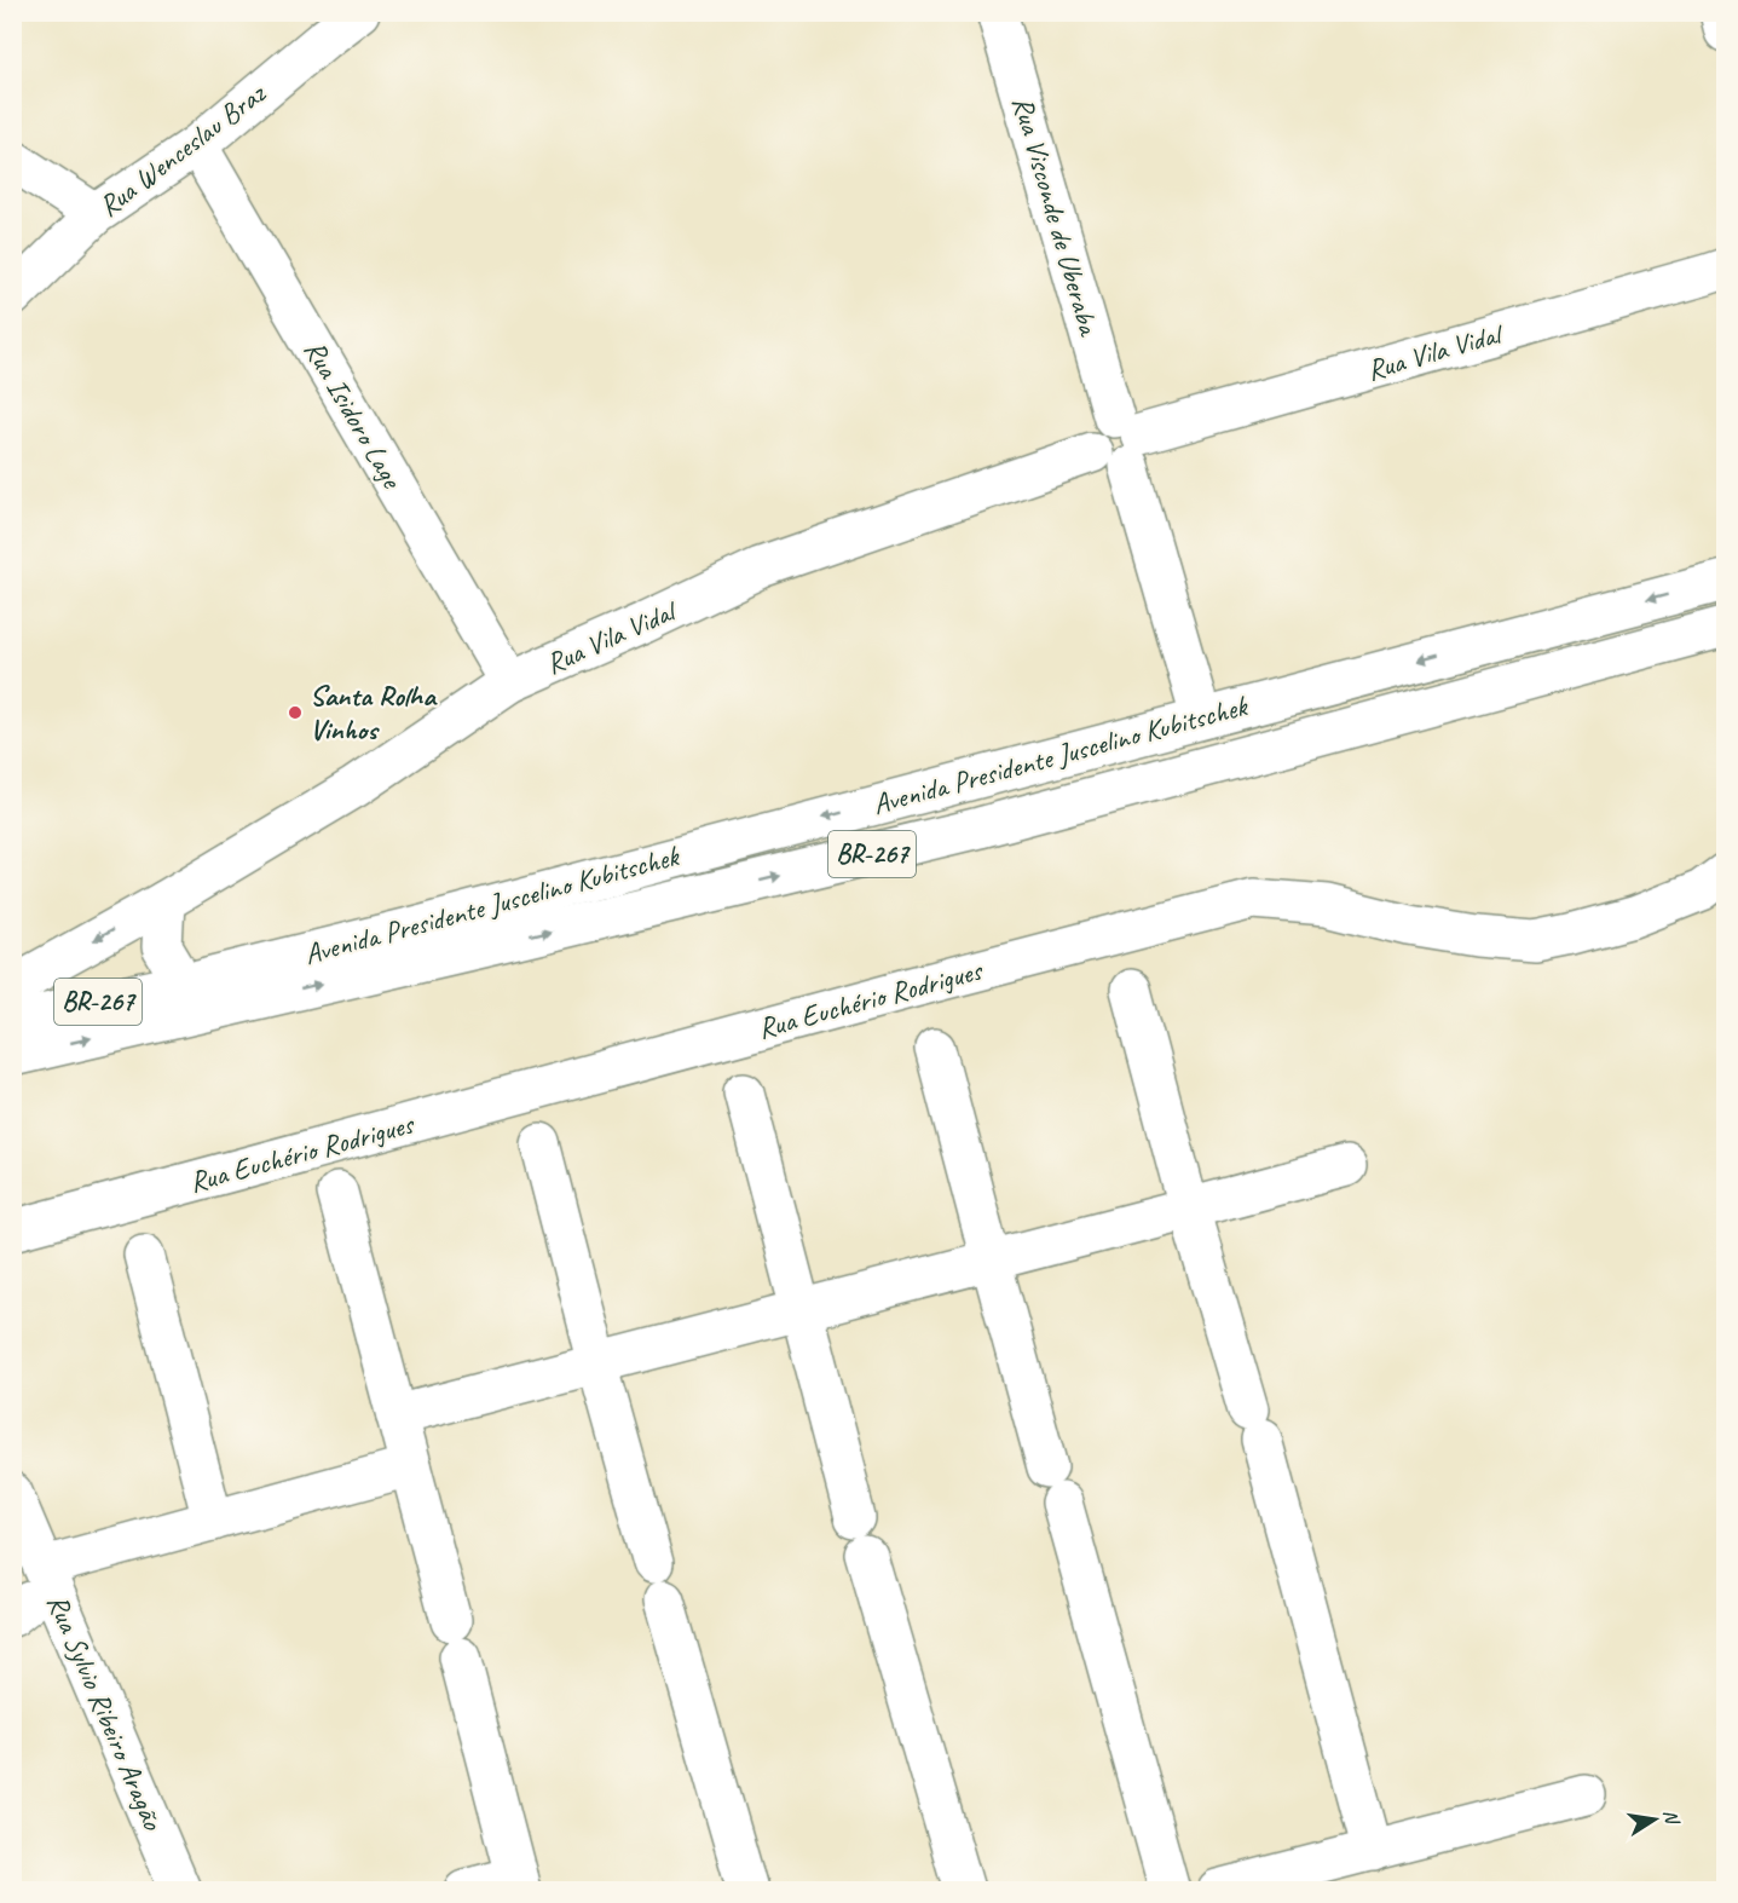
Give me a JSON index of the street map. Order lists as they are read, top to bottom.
{
  "streets": {
    "main road": [
      "Rua Wenceslau Braz",
      "Rua Visconde de Uberaba",
      "Rua Vila Vidal",
      "Rua Isidoro Lage",
      "Avenida Presidente Juscelino Kubitschek",
      "BR-267",
      "Rua Euchério Rodrigues",
      "Rua Sylvio Ribeiro Aragão"
    ]
  },
  "crossings": [
    ["Rua Wenceslau Braz", "Rua Isidoro Lage"],
    ["Rua Visconde de Uberaba", "Rua Vila Vidal"],
    ["Rua Visconde de Uberaba", "Avenida Presidente Juscelino Kubitschek"],
    ["Rua Vila Vidal", "Rua Isidoro Lage"]
  ],
  "places": ["Santa Rolha Vinhos"],
  "north": "right"
}
